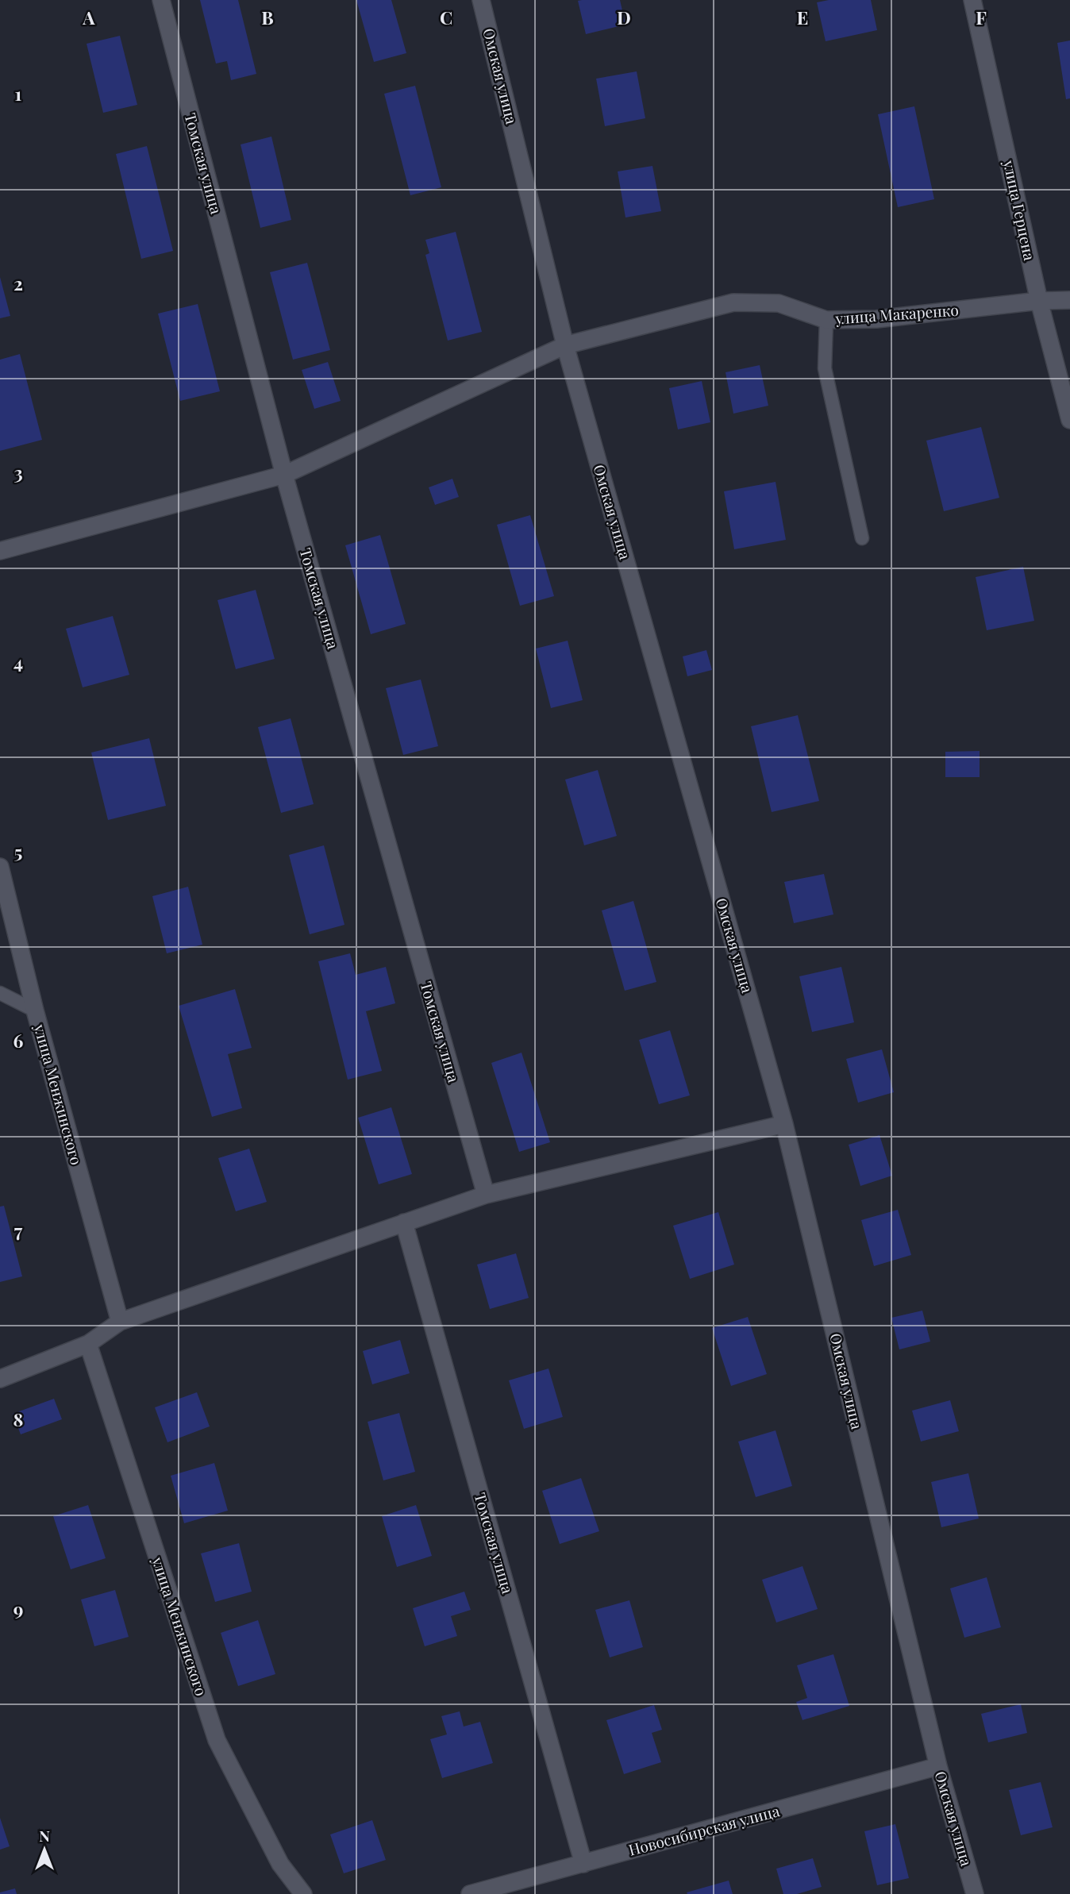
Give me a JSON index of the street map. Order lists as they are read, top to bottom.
{
  "streets": {
    "street": [
      "Омская улица",
      "Томская улица",
      "улица Герцена",
      "улица Макаренко",
      "улица Менжинского",
      "Новосибирская улица"
    ]
  },
  "crossings": [
    ["Омская улица", "улица Макаренко"],
    ["Омская улица", "Новосибирская улица"],
    ["Томская улица", "улица Макаренко"],
    ["Томская улица", "Новосибирская улица"],
    ["улица Герцена", "улица Макаренко"]
  ],
  "north": "top",
  "grid": {
    "columns": [
      "A",
      "B",
      "C",
      "D",
      "E",
      "F"
    ],
    "rows": [
      "1",
      "2",
      "3",
      "4",
      "5",
      "6",
      "7",
      "8",
      "9"
    ]
  }
}
